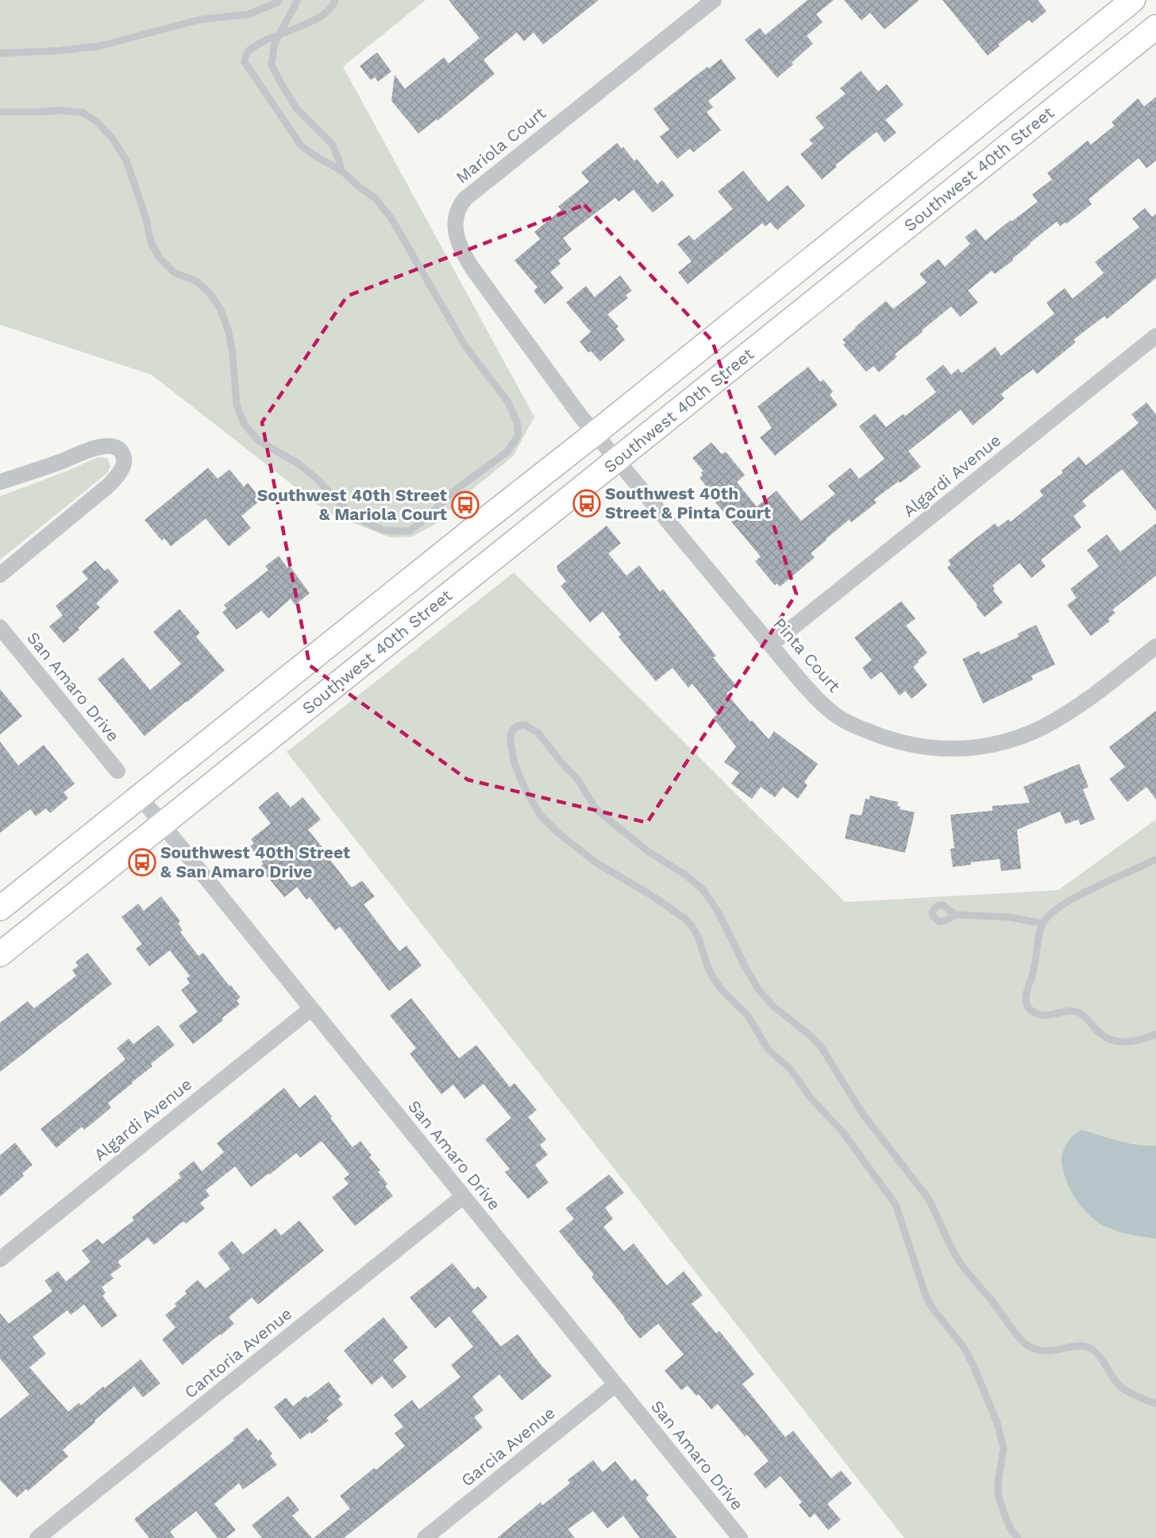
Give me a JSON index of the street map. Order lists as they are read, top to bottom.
{
  "streets": {
    "main road": ["Southwest 40th Street"],
    "street": [
      "Mariola Court",
      "Algardi Avenue",
      "Pinta Court",
      "San Amaro Drive",
      "Cantoria Avenue",
      "Garcia Avenue"
    ]
  },
  "crossings": [
    ["Mariola Court", "Southwest 40th Street"],
    ["Mariola Court", "Pinta Court"],
    ["Southwest 40th Street", "Pinta Court"],
    ["Southwest 40th Street", "San Amaro Drive"],
    ["Algardi Avenue", "Pinta Court"],
    ["Algardi Avenue", "San Amaro Drive"],
    ["San Amaro Drive", "Cantoria Avenue"],
    ["San Amaro Drive", "Garcia Avenue"]
  ],
  "places": {
    "bus stop": ["Southwest 40th Street & Pinta Court", "Southwest 40th Street & Mariola Court", "Southwest 40th Street & San Amaro Drive"]
  }
}
